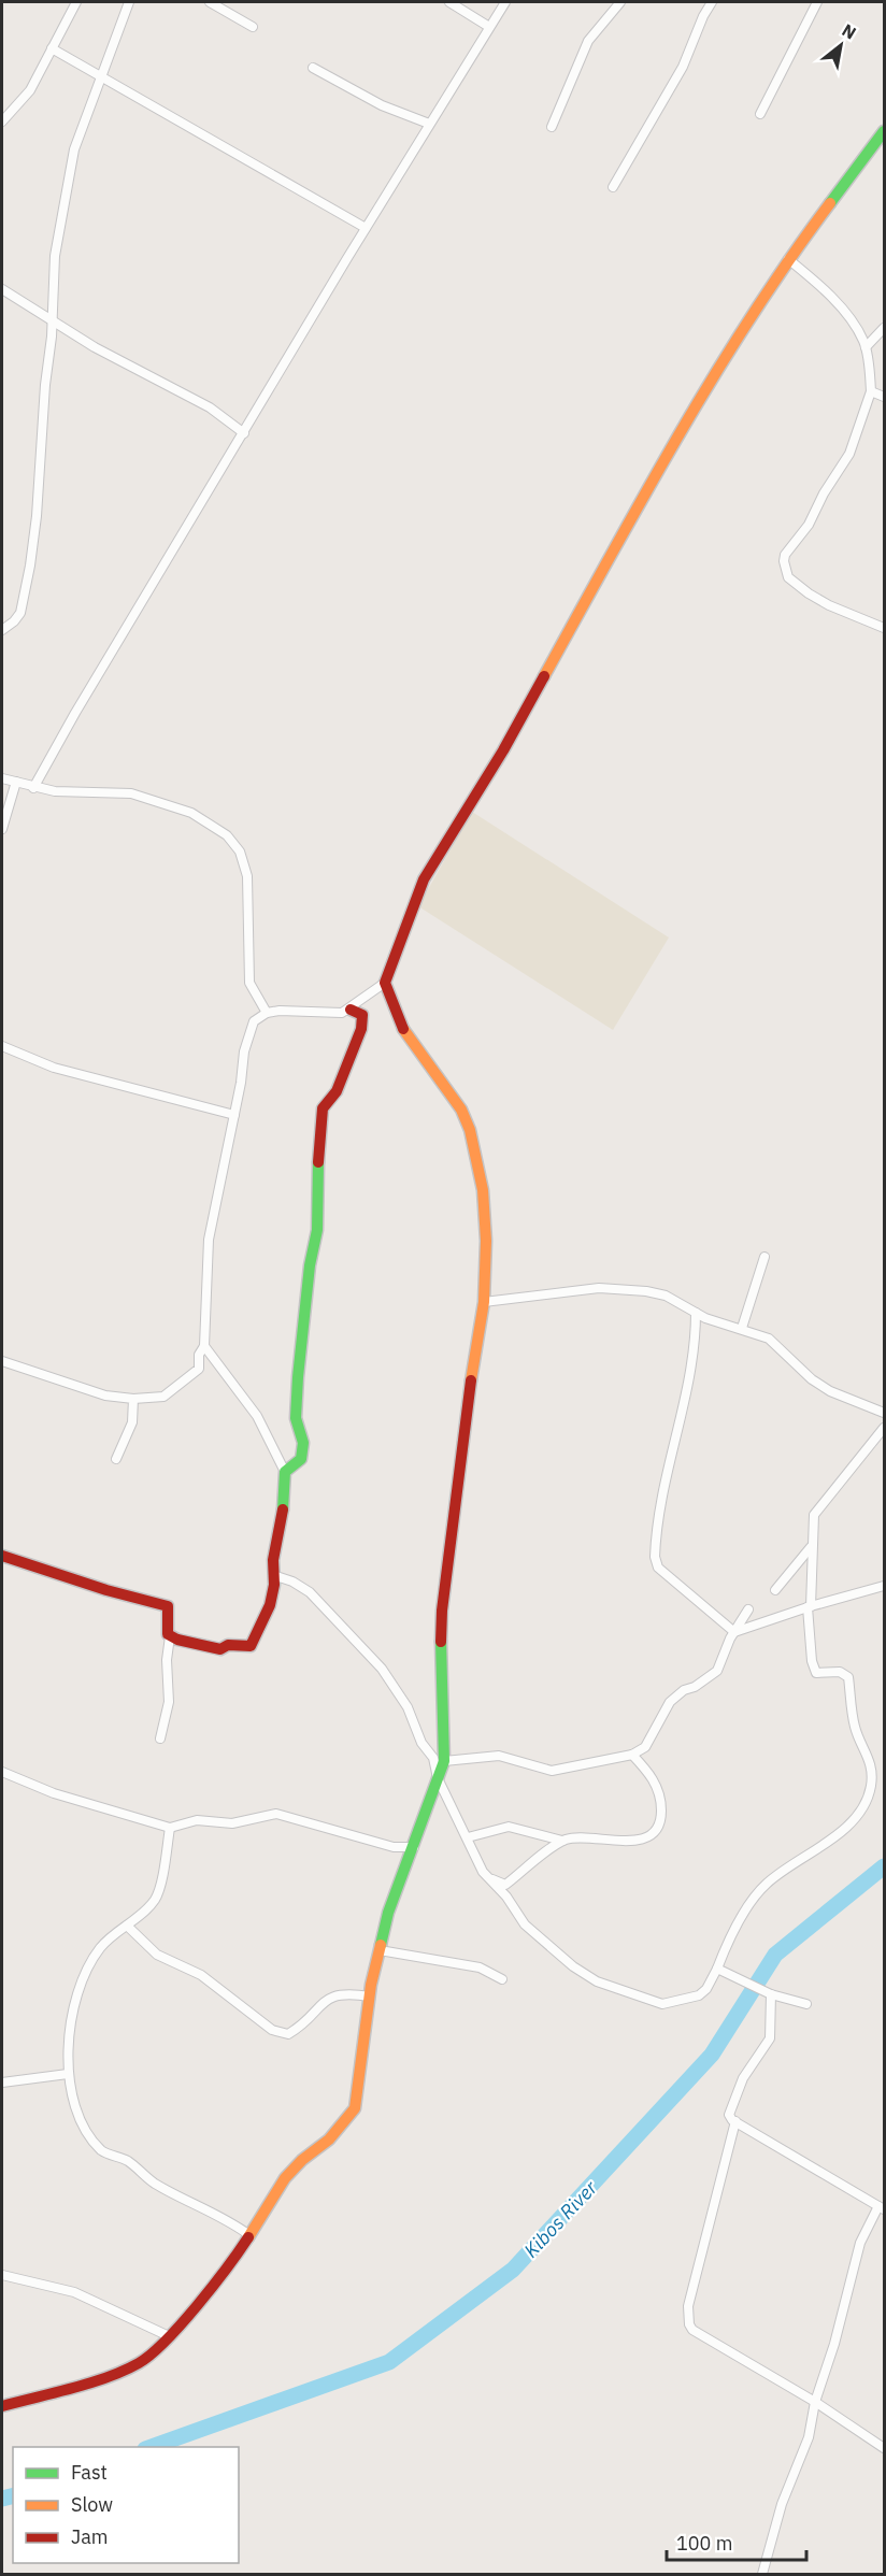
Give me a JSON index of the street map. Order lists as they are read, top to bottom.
{
  "water": ["Kibos River"],
  "legend": ["Fast", "Slow", "Jam"],
  "scale_bar": "100 m",
  "north": "top right"
}
